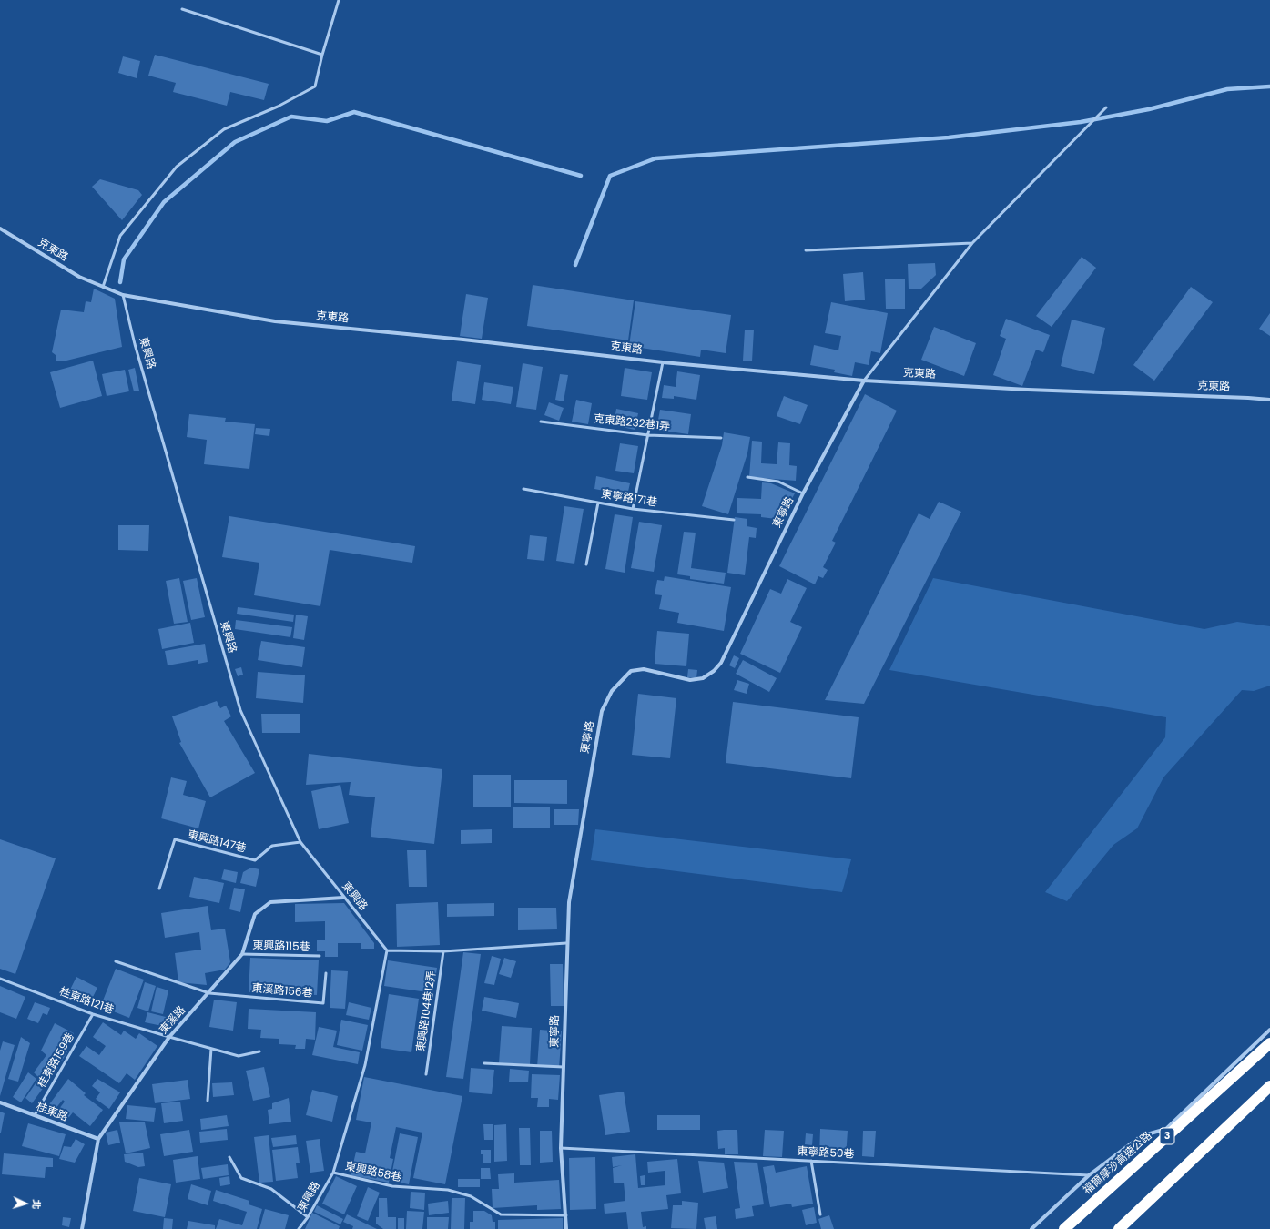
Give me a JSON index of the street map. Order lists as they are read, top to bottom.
{
  "streets": {
    "highway": ["3", "福爾摩沙高速公路"],
    "street": [
      "克東路",
      "東寧路",
      "東溪路",
      "桂東路"
    ],
    "lane": [
      "東興路",
      "克東路232巷1弄",
      "東寧路171巷",
      "東興路147巷",
      "東興路115巷",
      "東溪路156巷",
      "桂東路121巷",
      "東興路104巷12弄",
      "桂東路159巷",
      "東寧路50巷",
      "東興路58巷"
    ]
  },
  "crossings": [
    ["克東路", "東興路"],
    ["克東路", "東寧路"],
    ["東興路", "東興路147巷"],
    ["東興路", "東溪路"],
    ["東興路", "東興路58巷"],
    ["東寧路", "東寧路50巷"],
    ["東寧路", "東興路58巷"],
    ["東興路115巷", "東溪路"],
    ["東溪路156巷", "東溪路"],
    ["桂東路121巷", "東溪路"],
    ["桂東路121巷", "桂東路159巷"],
    ["東溪路", "桂東路"],
    ["桂東路159巷", "桂東路"]
  ],
  "north": "right"
}
